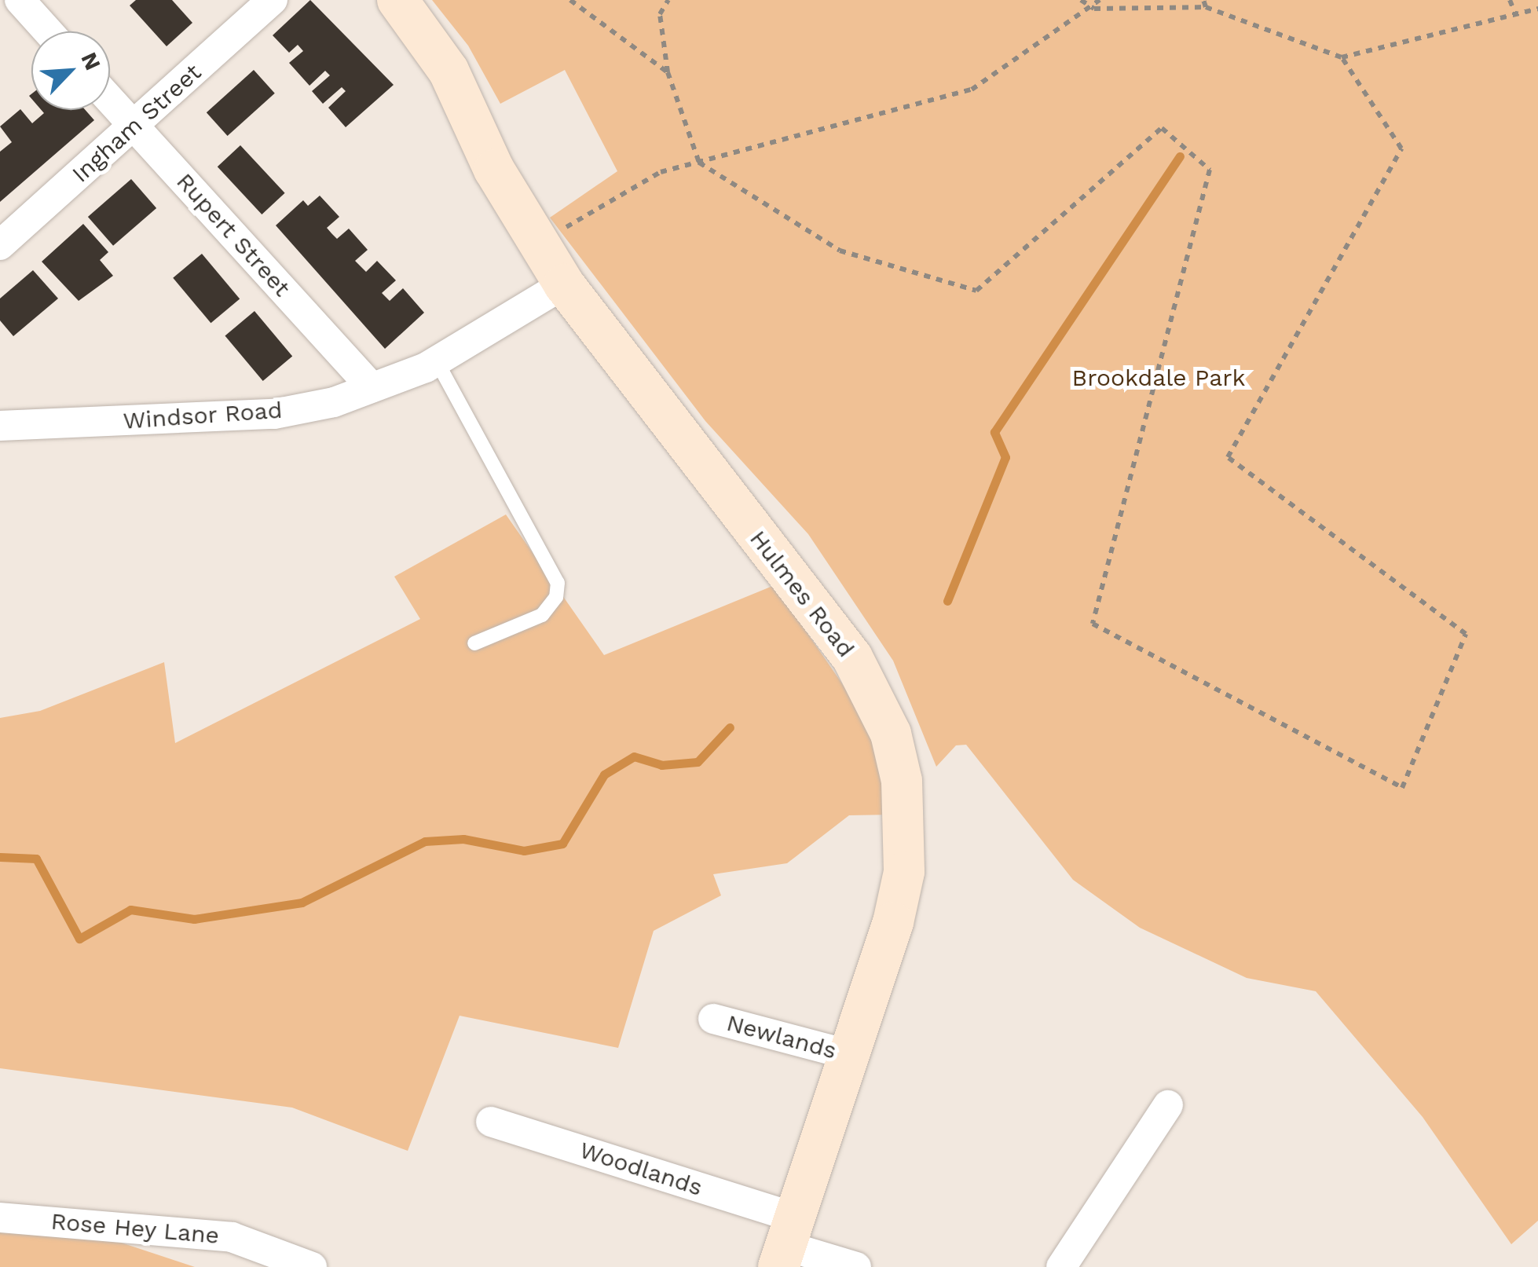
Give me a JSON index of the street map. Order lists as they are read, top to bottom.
{
  "streets": {
    "street": [
      "Ingham Street",
      "Rupert Street",
      "Windsor Road",
      "Hulmes Road",
      "Newlands",
      "Woodlands",
      "Rose Hey Lane"
    ]
  },
  "crossings": [
    ["Ingham Street", "Rupert Street"],
    ["Rupert Street", "Windsor Road"],
    ["Windsor Road", "Hulmes Road"],
    ["Hulmes Road", "Newlands"],
    ["Hulmes Road", "Woodlands"]
  ],
  "parks": ["Brookdale Park"],
  "north": "top right"
}
